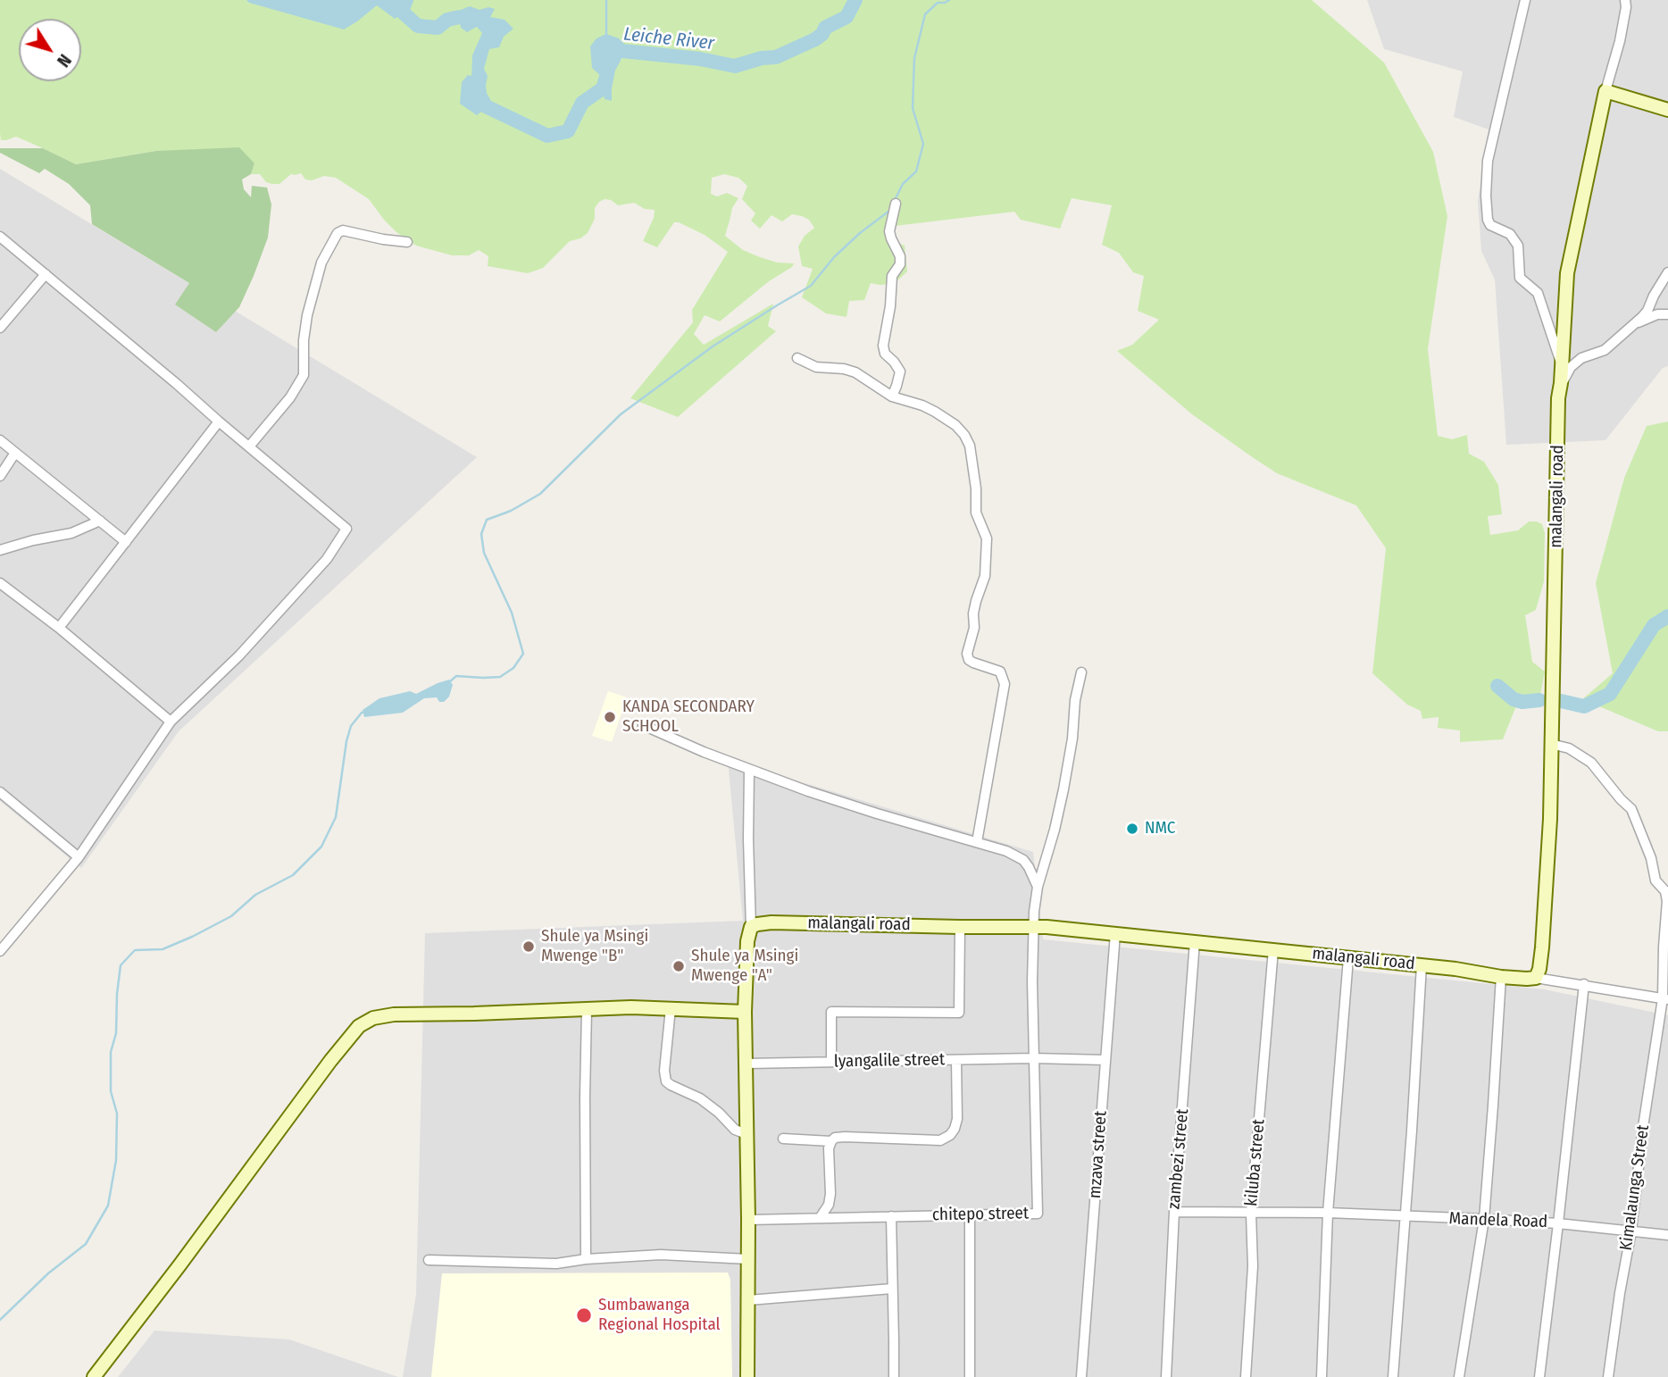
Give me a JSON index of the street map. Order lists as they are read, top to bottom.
{
  "streets": {
    "street": [
      "malangali road",
      "lyangalile street",
      "mzava street",
      "zambezi street",
      "kiluba street",
      "Kimalaunga Street",
      "chitepo street",
      "Mandela Road"
    ]
  },
  "crossings": [
    ["malangali road", "mzava street"],
    ["malangali road", "zambezi street"],
    ["malangali road", "kiluba street"],
    ["malangali road", "Kimalaunga Street"],
    ["malangali road", "chitepo street"],
    ["lyangalile street", "mzava street"],
    ["lyangalile street", "chitepo street"],
    ["Kimalaunga Street", "Mandela Road"]
  ],
  "water": ["Leiche River"],
  "places": [
    "KANDA SECONDARY SCHOOL",
    "NMC",
    "Shule ya Msingi Mwenge \"B\"",
    "Shule ya Msingi Mwenge \"A\"",
    "Sumbawanga Regional Hospital"
  ],
  "north": "bottom right"
}
